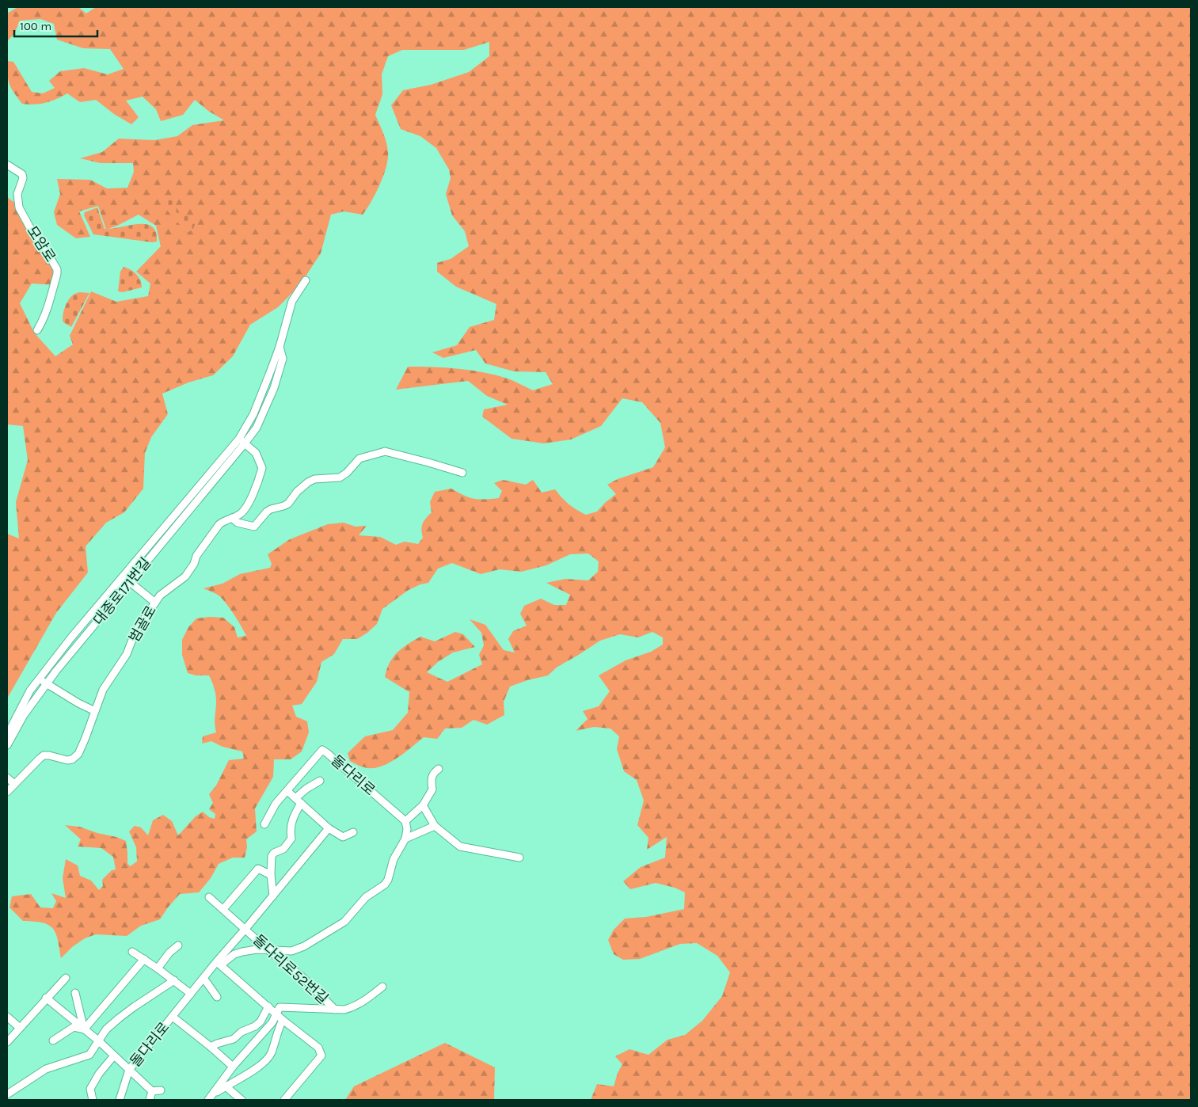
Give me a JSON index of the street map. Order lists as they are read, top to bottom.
{
  "streets": {
    "street": [
      "모암로",
      "대종로171번길",
      "범골로",
      "돌다리로",
      "돌다리로52번길"
    ]
  },
  "crossings": [
    ["대종로171번길", "범골로"],
    ["돌다리로", "돌다리로52번길"]
  ],
  "scale_bar": "100 m"
}
